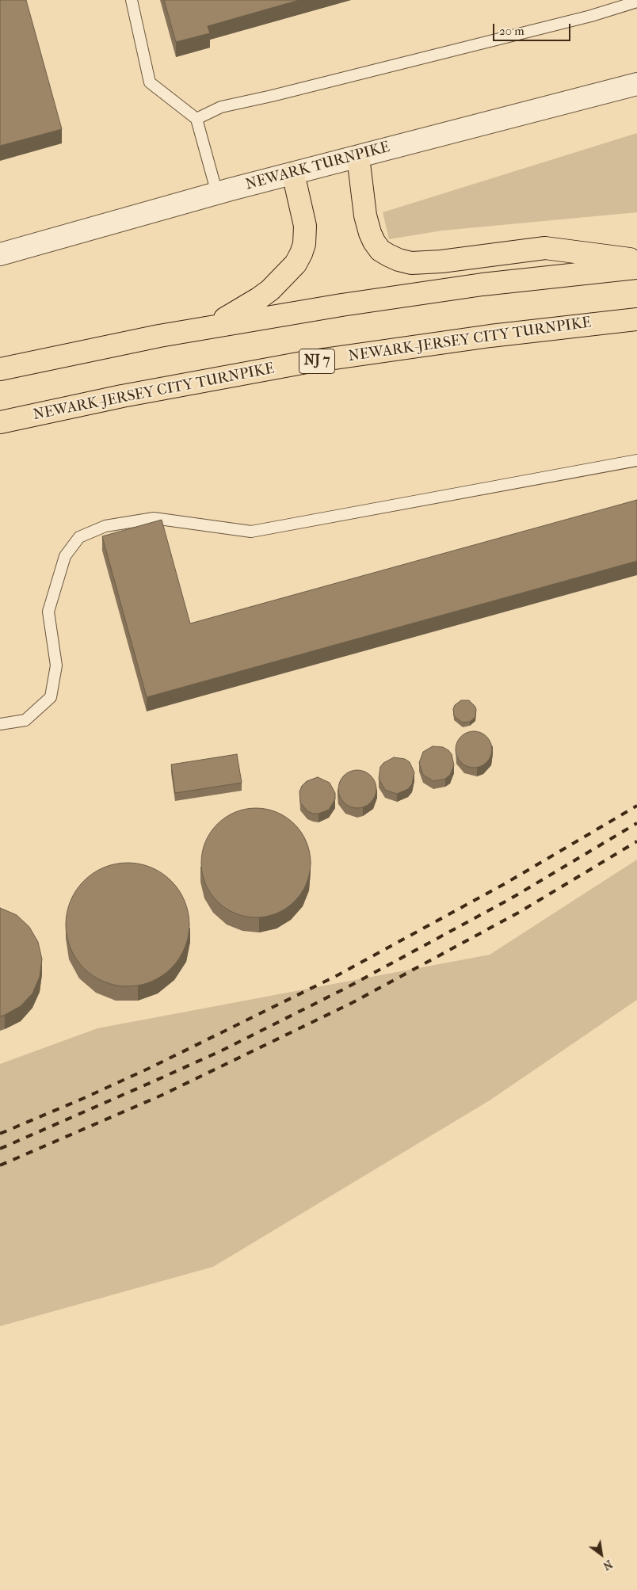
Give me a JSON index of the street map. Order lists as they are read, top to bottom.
{
  "streets": {
    "highway": ["NEWARK-JERSEY CITY TURNPIKE", "NJ 7"],
    "street": ["NEWARK TURNPIKE"]
  },
  "scale_bar": "20 m",
  "north": "bottom right"
}
